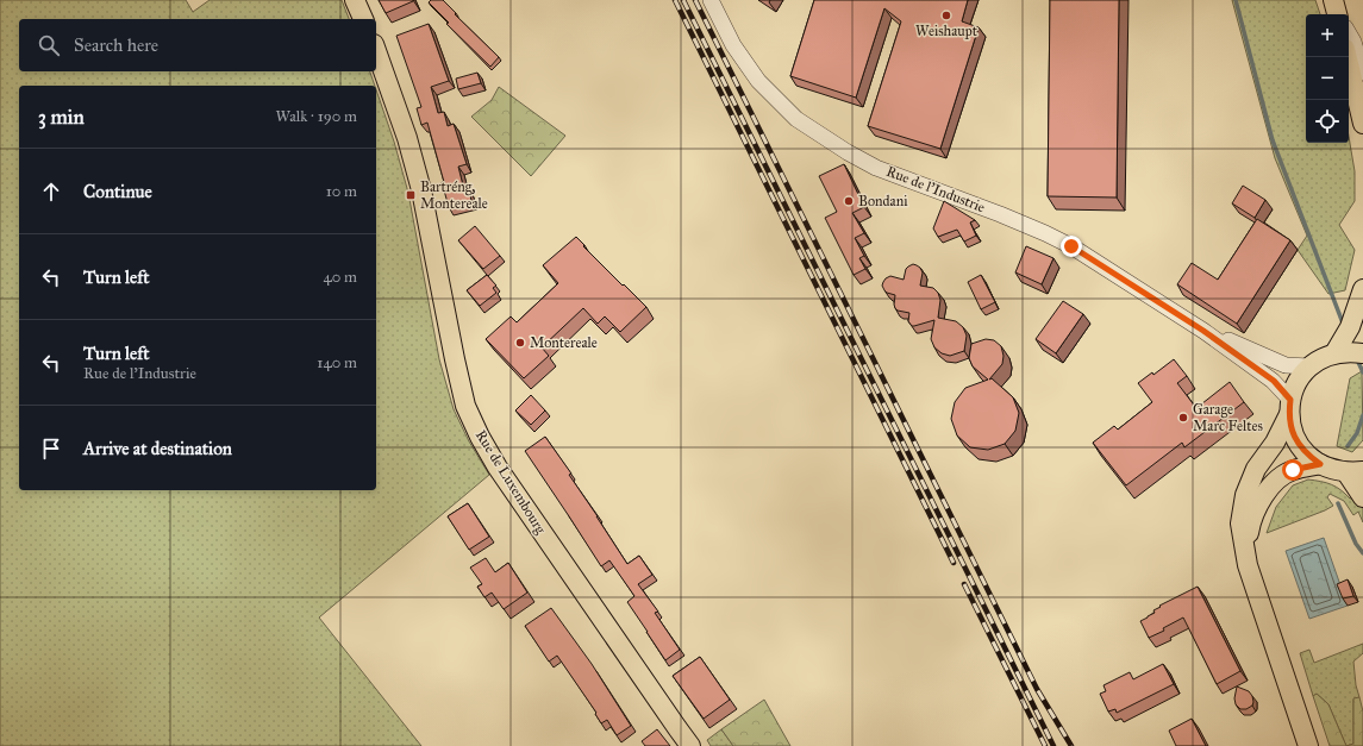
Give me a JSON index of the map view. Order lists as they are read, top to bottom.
{
  "streets": {
    "main road": ["Rue de Luxembourg"],
    "street": ["Rue de l'Industrie"]
  },
  "places": {
    "other": [
      "Weishaupt",
      "Bondani",
      "Montereale",
      "Garage Marc Feltes"
    ],
    "transit": ["Bartréng, Montereale"]
  },
  "page": {
    "map_buttons": ["+", "−"],
    "search": "Search here",
    "heading": ["3 min", "Walk · 190 m"],
    "list": [
      ["Continue", "10 m"],
      ["Turn left", "40 m"],
      ["Turn left", "Rue de l'Industrie", "140 m"],
      "Arrive at destination"
    ]
  }
}
